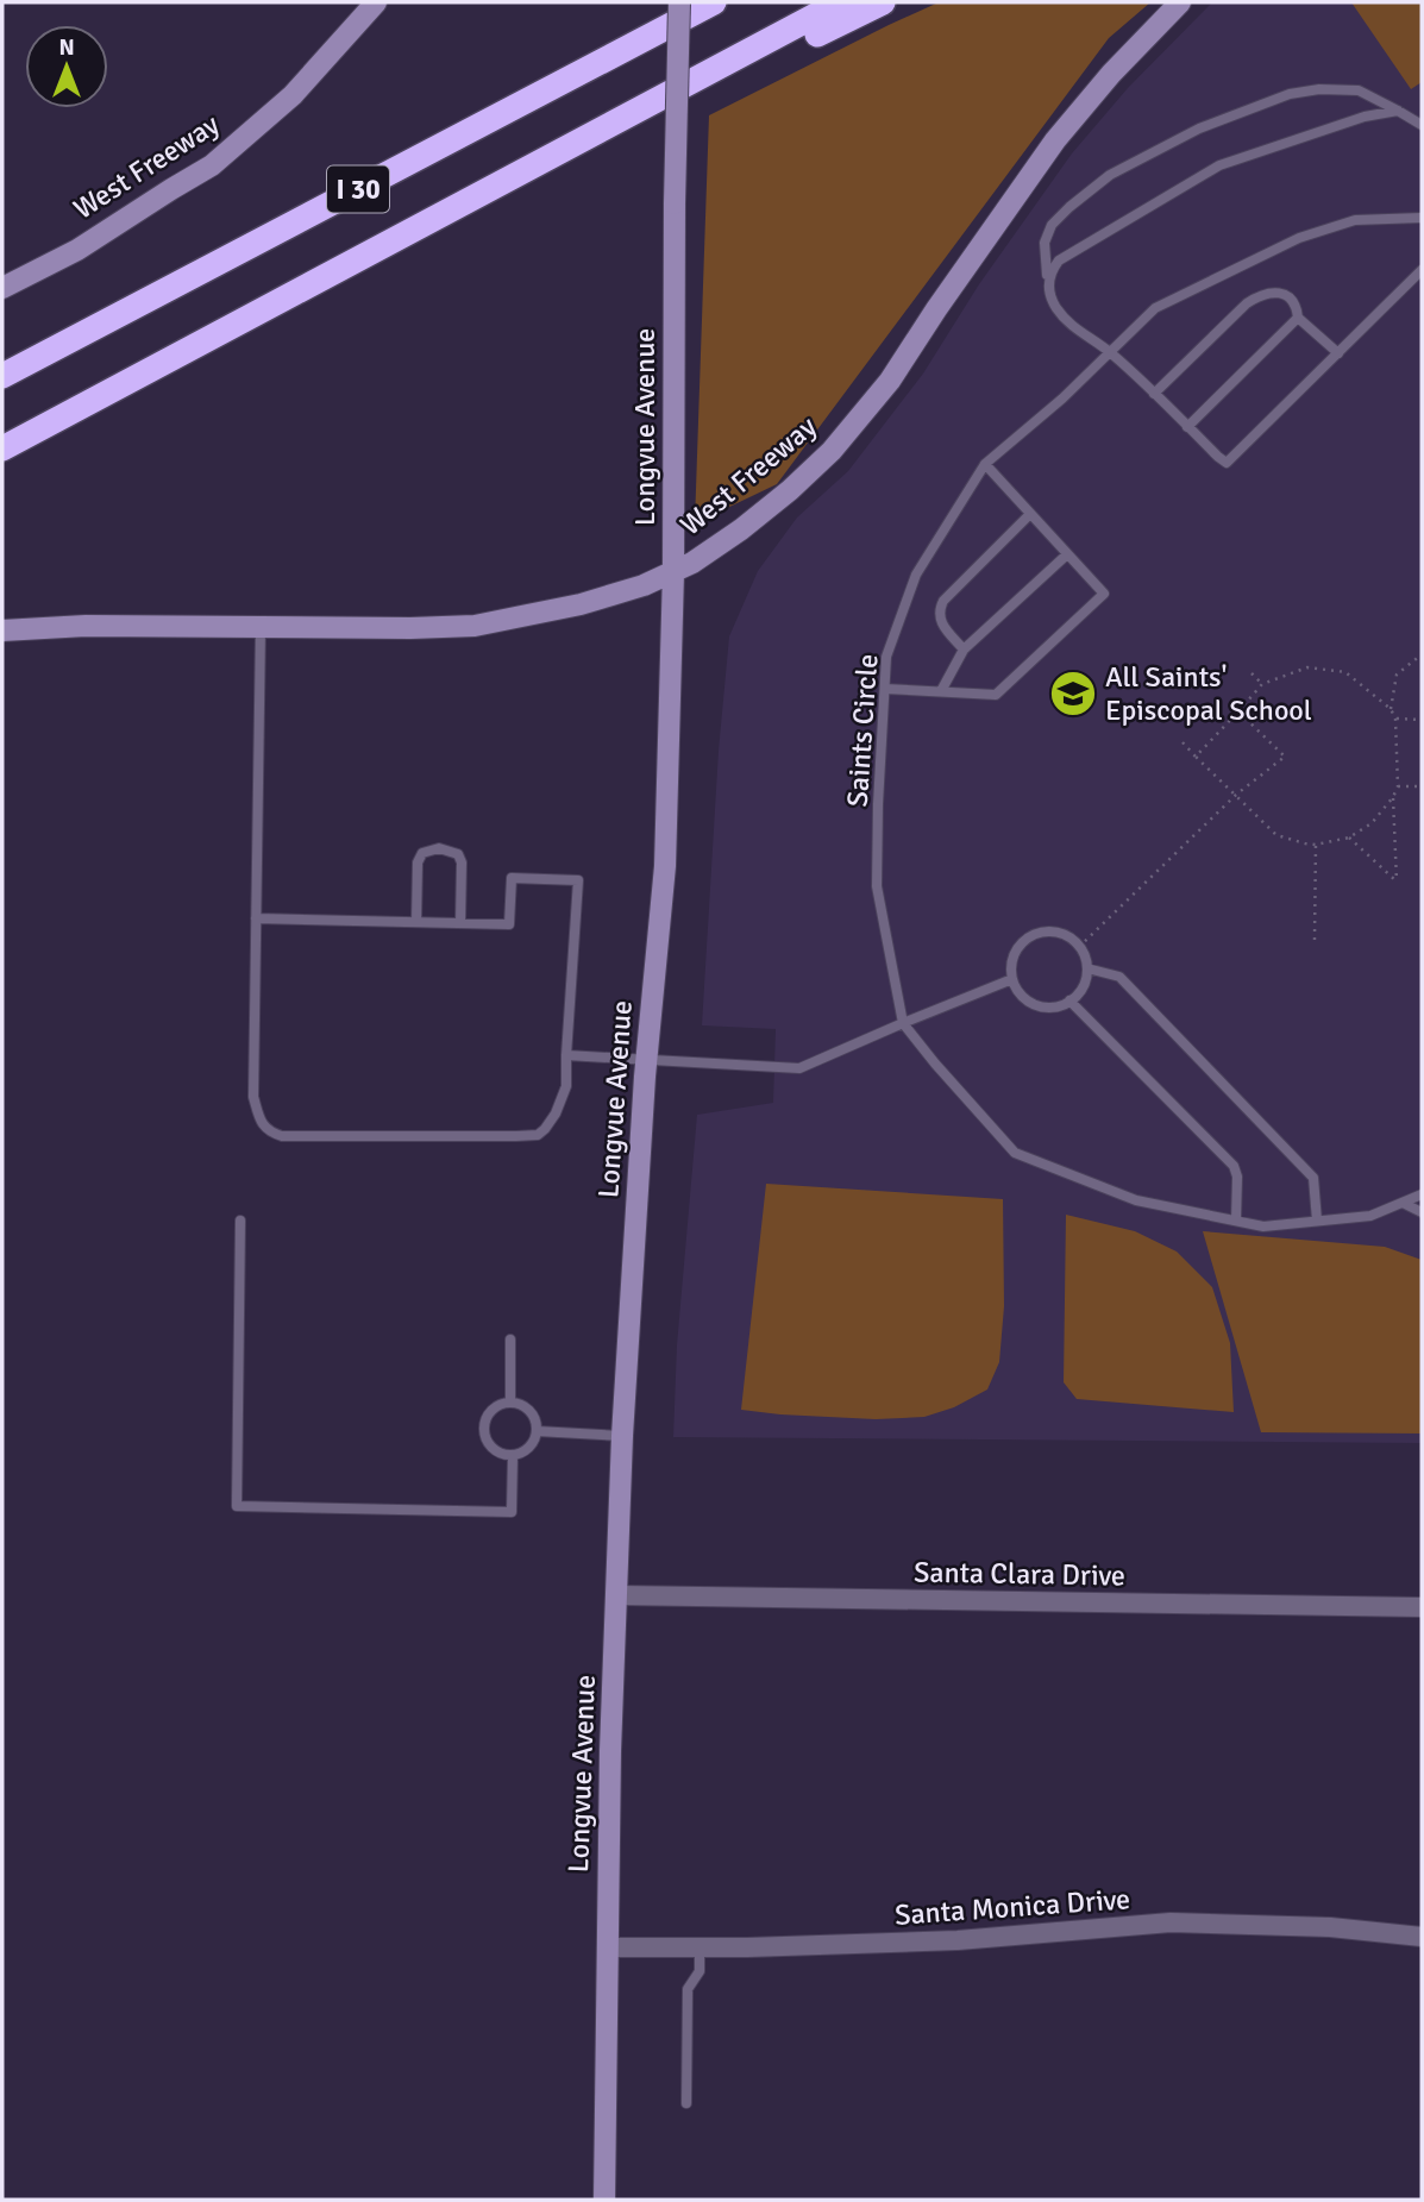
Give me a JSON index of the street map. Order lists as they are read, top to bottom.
{
  "streets": {
    "highway": ["I 30"],
    "main road": ["West Freeway", "Longvue Avenue"],
    "street": ["Santa Clara Drive", "Santa Monica Drive"],
    "lane": ["Saints Circle"]
  },
  "crossings": [
    ["West Freeway", "Longvue Avenue"],
    ["Longvue Avenue", "Santa Clara Drive"],
    ["Longvue Avenue", "Santa Monica Drive"]
  ],
  "places": {
    "school or university": ["All Saints' Episcopal School"]
  },
  "north": "top"
}
